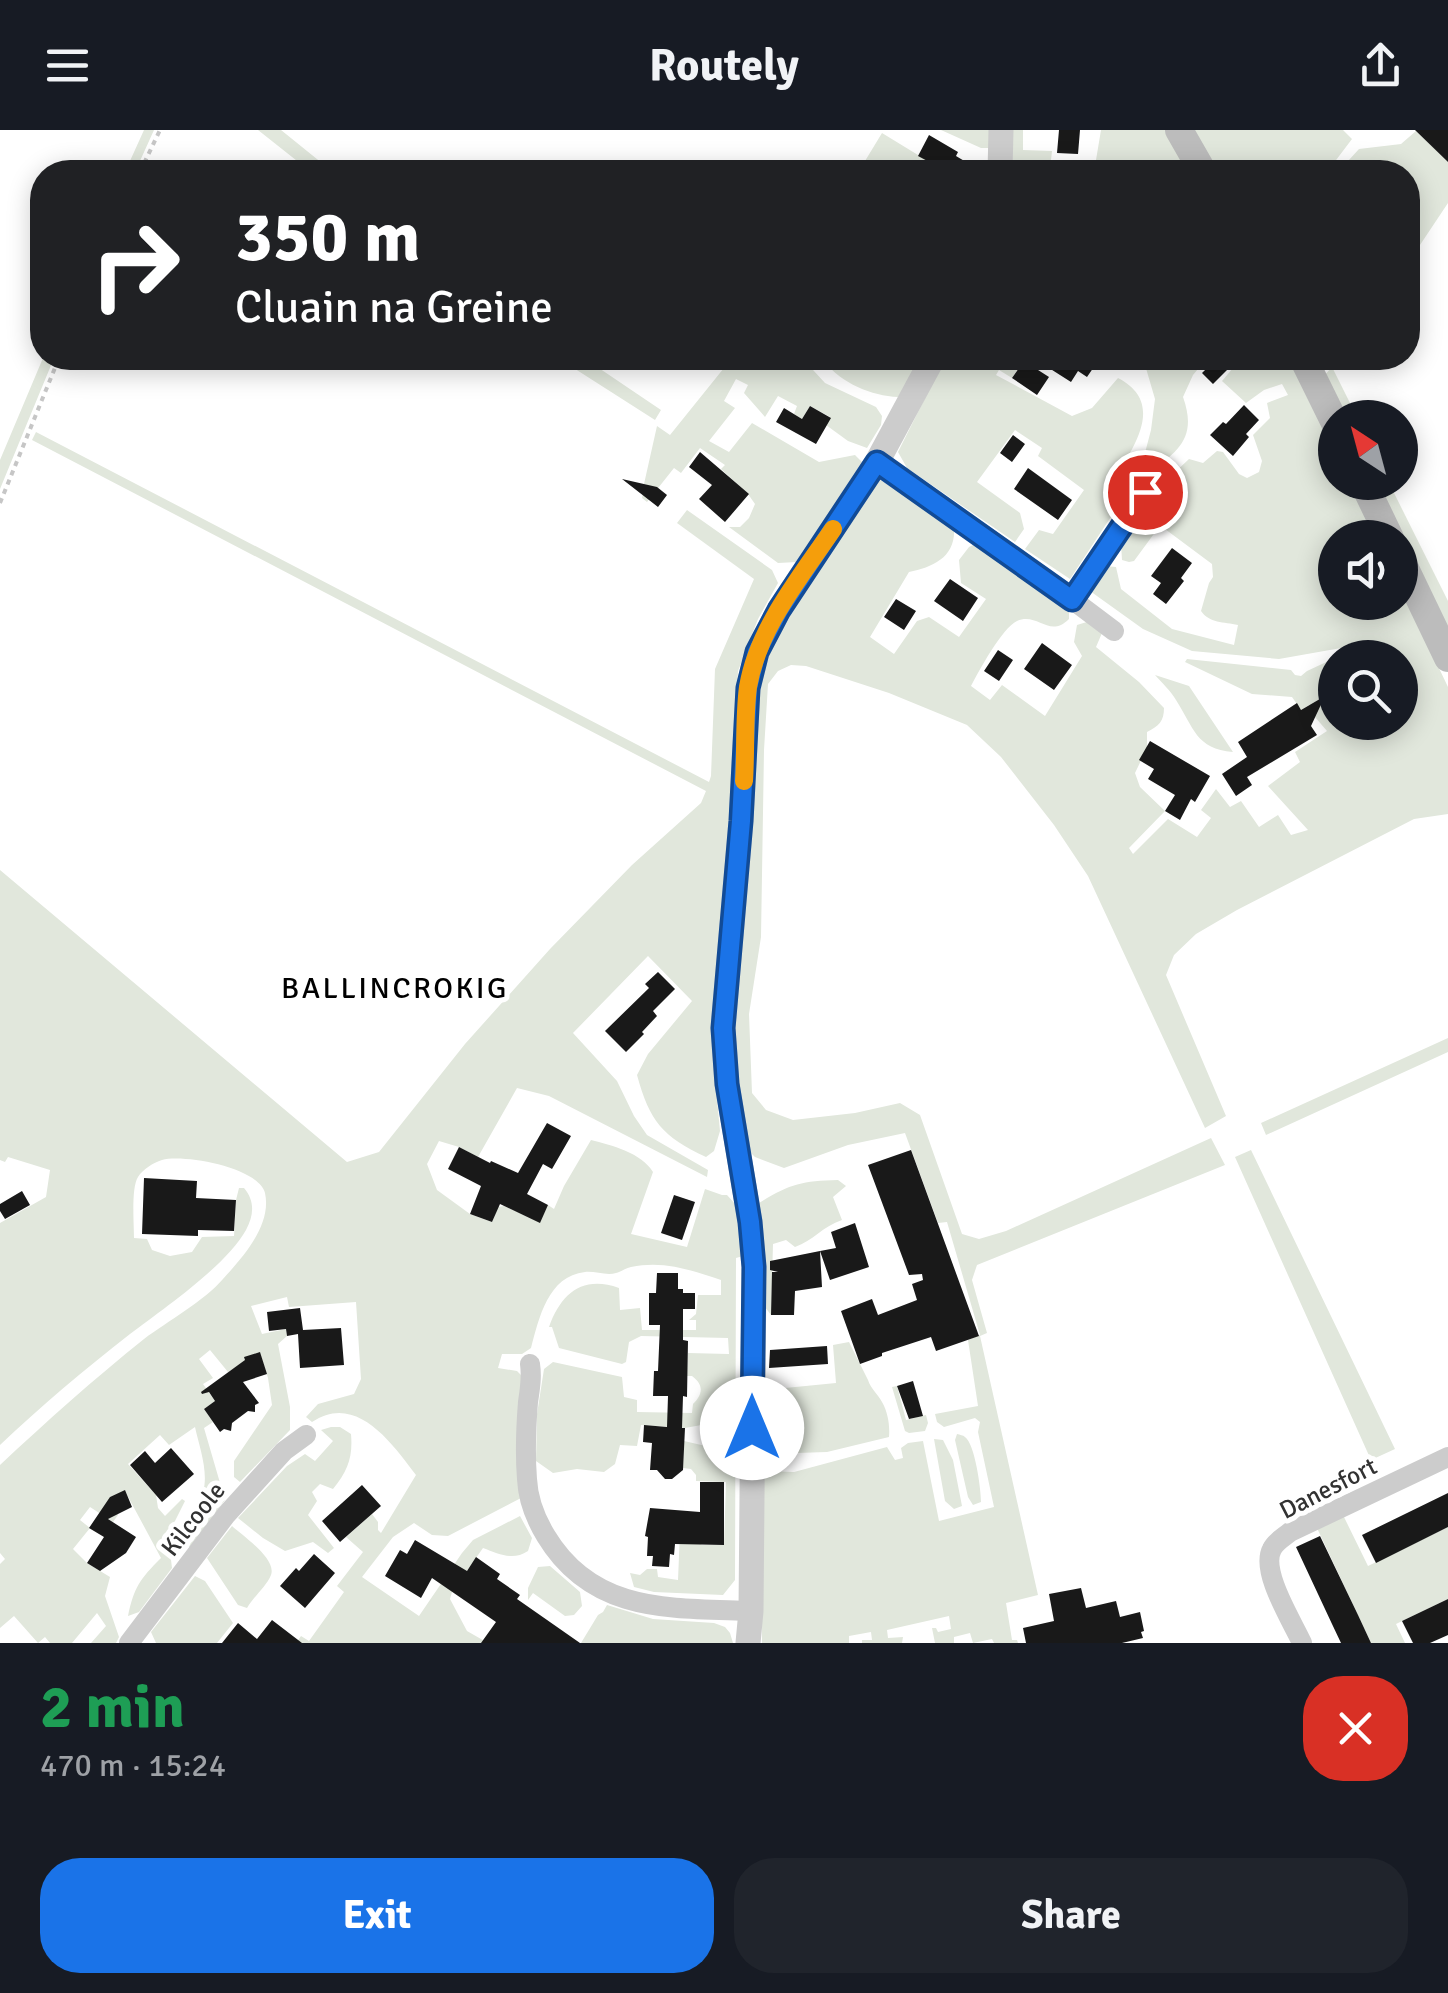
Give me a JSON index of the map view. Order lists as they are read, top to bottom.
{
  "streets": {
    "street": ["Danesfort", "Kilcoole"]
  },
  "districts": ["BALLINCROKIG"],
  "north": "top left",
  "page": {
    "header": "Routely",
    "turn": ["350 m", "Cluain na Greine"],
    "heading": ["2 min", "470 m · 15:24"],
    "buttons": ["Exit", "Share"]
  }
}
